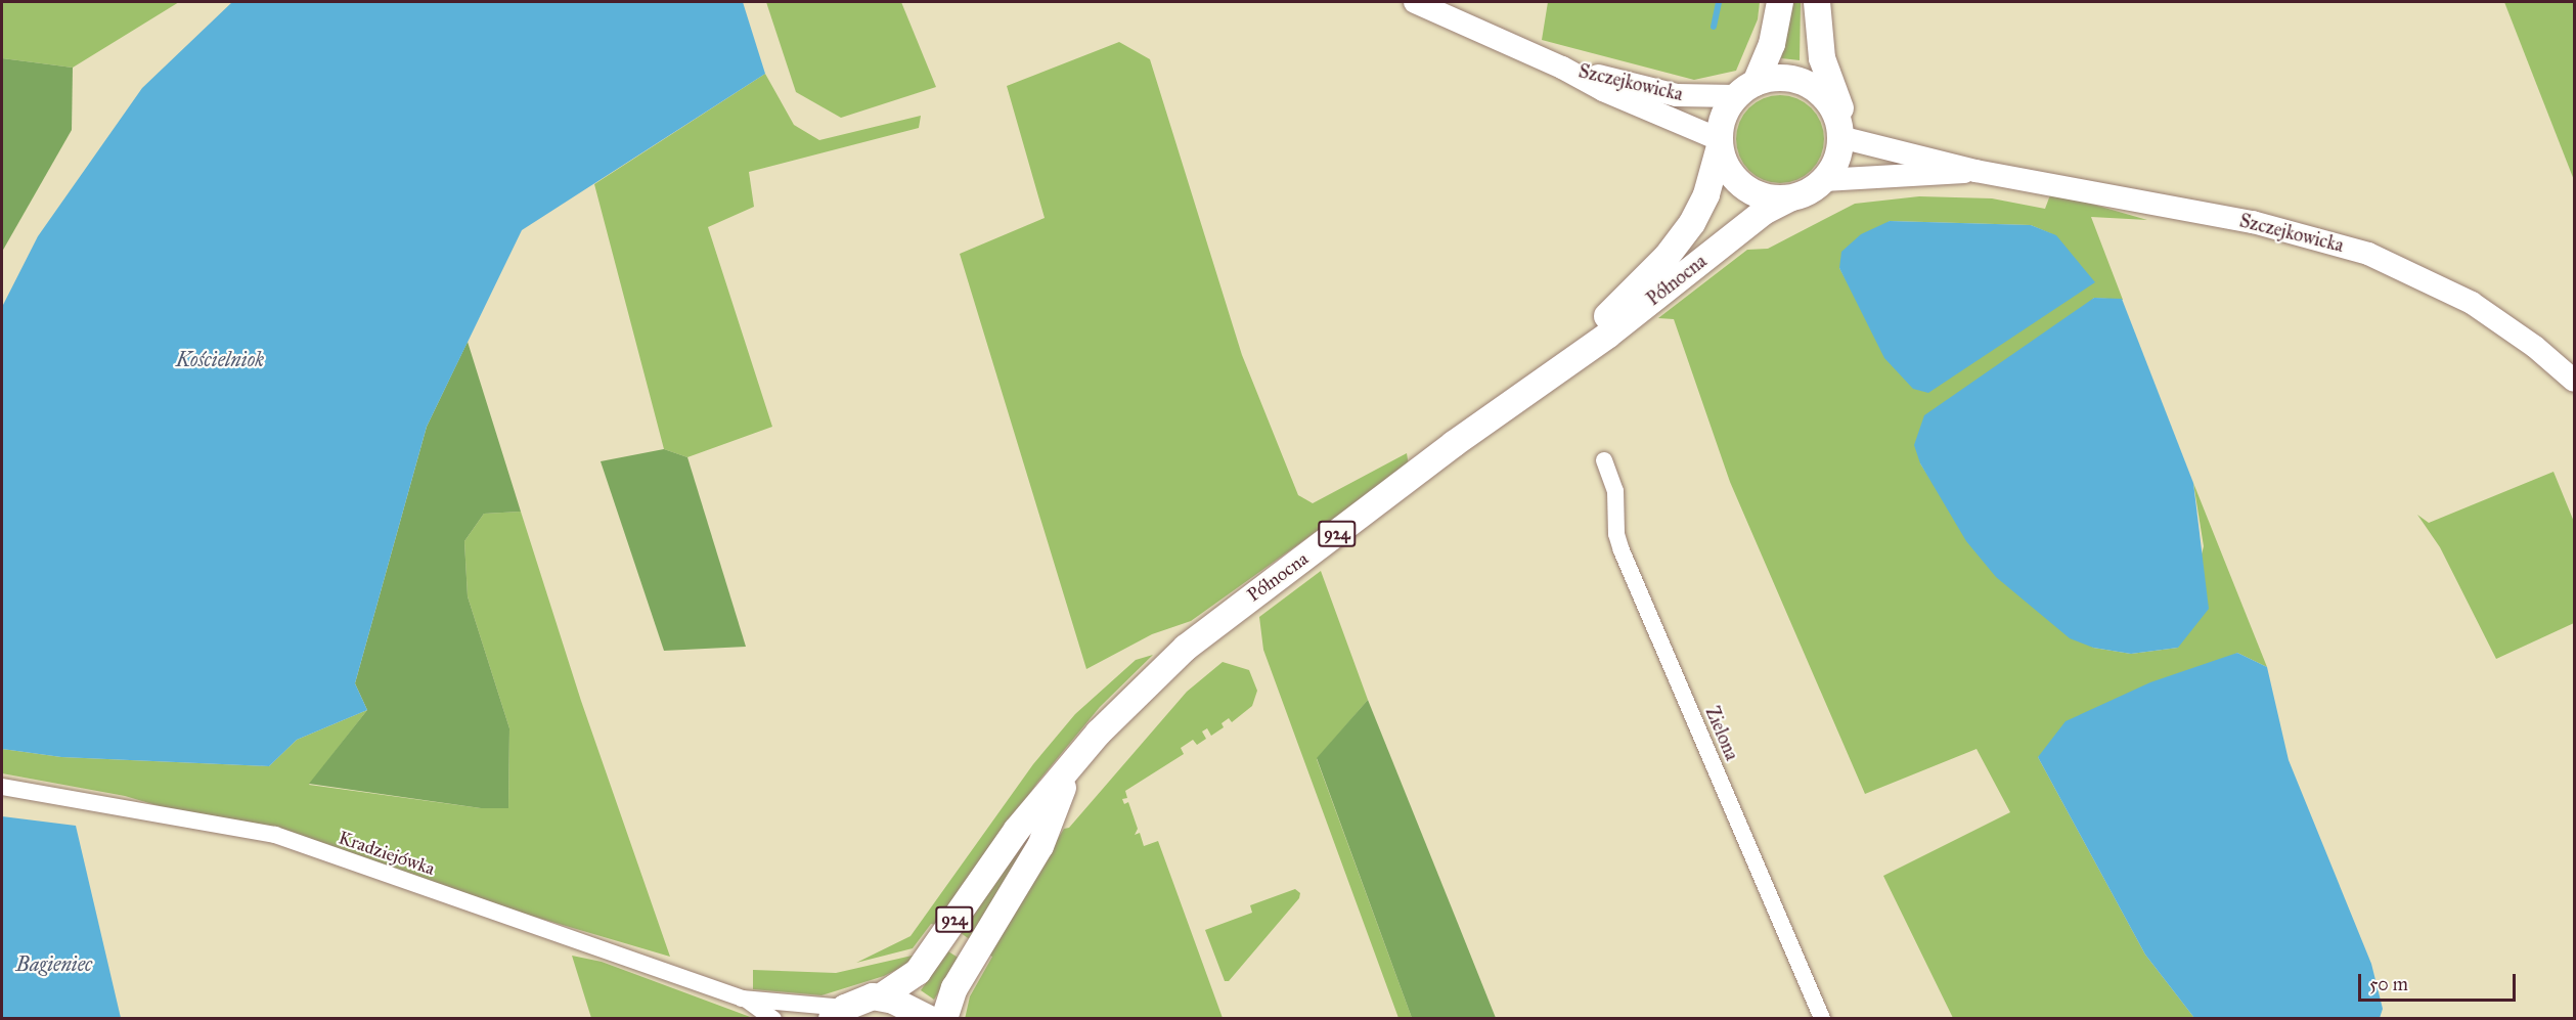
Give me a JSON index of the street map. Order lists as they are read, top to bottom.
{
  "streets": {
    "main road": ["Północna", "924"],
    "street": ["Szczejkowicka", "Zielona", "Kradziejówka"]
  },
  "crossings": [
    ["Szczejkowicka", "Północna"],
    ["Szczejkowicka", "924"],
    ["Północna", "924"],
    ["924", "Kradziejówka"]
  ],
  "water": ["Kościelniok", "Bagieniec"],
  "scale_bar": "50 m"
}
